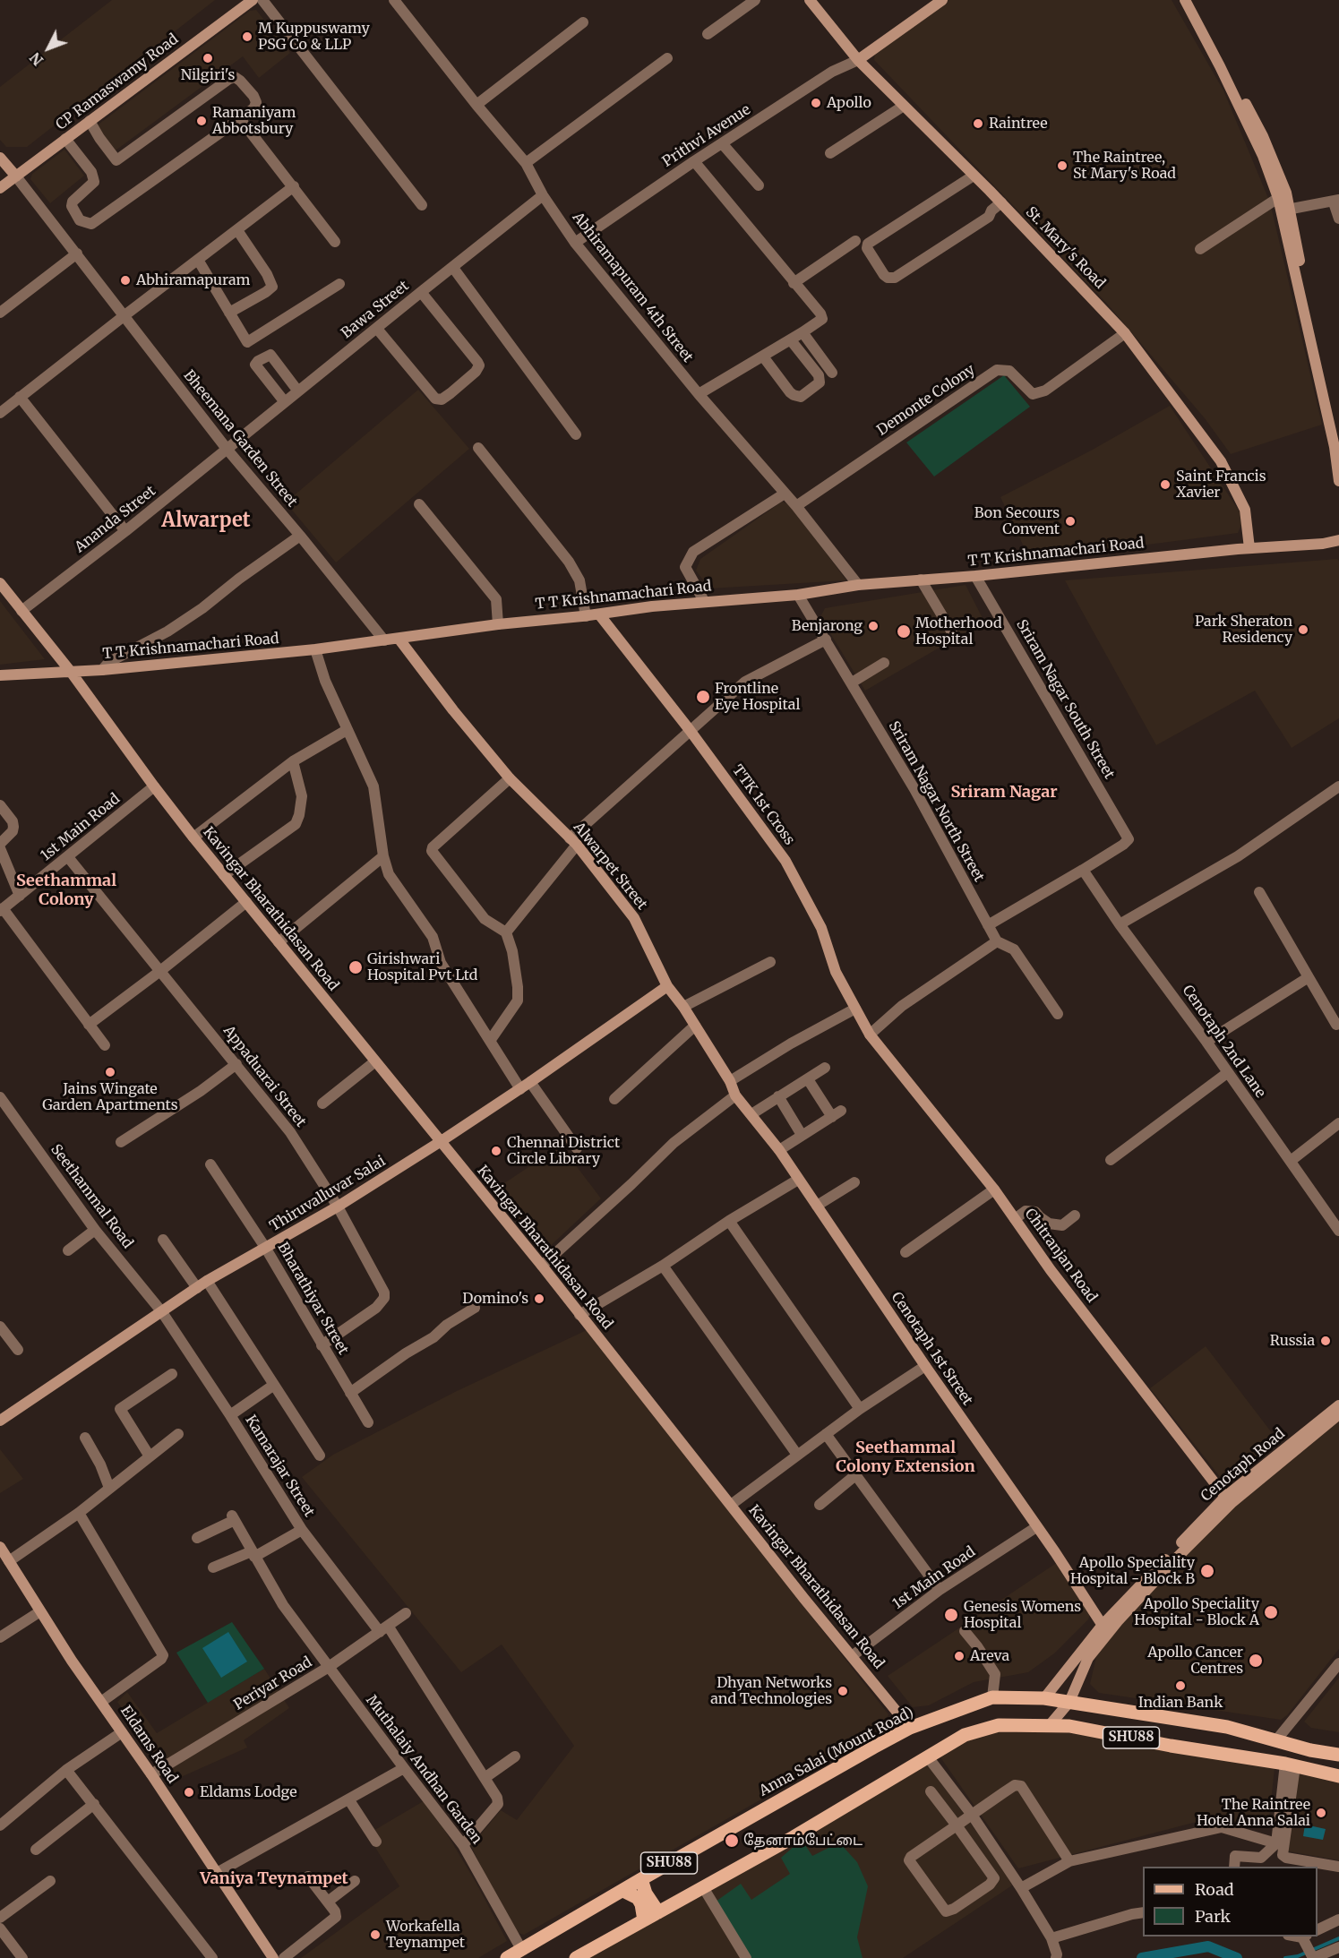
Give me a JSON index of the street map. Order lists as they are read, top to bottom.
{
  "streets": {
    "main road": [
      "CP Ramaswamy Road",
      "St. Mary's Road",
      "T T Krishnamachari Road",
      "TTK 1st Cross",
      "Alwarpet Street",
      "Kavingar Bharathidasan Road",
      "Thiruvalluvar Salai",
      "Chitranjan Road",
      "Cenotaph 1st Street",
      "Cenotaph Road",
      "SHU88",
      "Eldams Road",
      "Anna Salai (Mount Road)"
    ],
    "street": [
      "Prithvi Avenue",
      "Abhiramapuram 4th Street",
      "Bawa Street",
      "Demonte Colony",
      "Bheemana Garden Street",
      "Ananda Street",
      "Sriram Nagar South Street",
      "Sriram Nagar North Street",
      "1st Main Road",
      "Cenotaph 2nd Lane",
      "Appaduarai Street",
      "Seethammal Road",
      "Bharathiyar Street",
      "Kamarajar Street",
      "Periyar Road",
      "Muthalaiy Andhan Garden"
    ]
  },
  "crossings": [
    ["CP Ramaswamy Road", "Bheemana Garden Street"],
    ["Prithvi Avenue", "St. Mary's Road"],
    ["Prithvi Avenue", "Abhiramapuram 4th Street"],
    ["St. Mary's Road", "Demonte Colony"],
    ["St. Mary's Road", "T T Krishnamachari Road"],
    ["Abhiramapuram 4th Street", "Bawa Street"],
    ["Abhiramapuram 4th Street", "Demonte Colony"],
    ["Abhiramapuram 4th Street", "T T Krishnamachari Road"],
    ["Bawa Street", "Bheemana Garden Street"],
    ["Bawa Street", "Ananda Street"],
    ["Bheemana Garden Street", "Ananda Street"],
    ["Bheemana Garden Street", "T T Krishnamachari Road"],
    ["Ananda Street", "Kavingar Bharathidasan Road"],
    ["T T Krishnamachari Road", "Sriram Nagar South Street"],
    ["T T Krishnamachari Road", "Sriram Nagar North Street"],
    ["T T Krishnamachari Road", "TTK 1st Cross"],
    ["T T Krishnamachari Road", "Alwarpet Street"],
    ["T T Krishnamachari Road", "Kavingar Bharathidasan Road"],
    ["Sriram Nagar South Street", "Cenotaph 2nd Lane"],
    ["TTK 1st Cross", "Chitranjan Road"],
    ["1st Main Road", "Kavingar Bharathidasan Road"],
    ["1st Main Road", "Appaduarai Street"],
    ["1st Main Road", "Cenotaph 1st Street"],
    ["Alwarpet Street", "Thiruvalluvar Salai"],
    ["Alwarpet Street", "Cenotaph 1st Street"],
    ["Kavingar Bharathidasan Road", "Thiruvalluvar Salai"],
    ["Kavingar Bharathidasan Road", "Anna Salai (Mount Road)"],
    ["Appaduarai Street", "Thiruvalluvar Salai"],
    ["Appaduarai Street", "Bharathiyar Street"],
    ["Thiruvalluvar Salai", "Seethammal Road"],
    ["Thiruvalluvar Salai", "Bharathiyar Street"],
    ["Thiruvalluvar Salai", "Kamarajar Street"],
    ["Seethammal Road", "Kamarajar Street"],
    ["Chitranjan Road", "Cenotaph Road"],
    ["Cenotaph 1st Street", "Cenotaph Road"],
    ["Cenotaph Road", "SHU88"],
    ["Cenotaph Road", "Anna Salai (Mount Road)"],
    ["Kamarajar Street", "Periyar Road"],
    ["Kamarajar Street", "Muthalaiy Andhan Garden"],
    ["Periyar Road", "Eldams Road"],
    ["Periyar Road", "Muthalaiy Andhan Garden"],
    ["Anna Salai (Mount Road)", "Muthalaiy Andhan Garden"]
  ],
  "districts": [
    "Alwarpet",
    "Sriram Nagar",
    "Seethammal Colony",
    "Seethammal Colony Extension",
    "Vaniya Teynampet"
  ],
  "places": [
    "M Kuppuswamy PSG Co & LLP",
    "Nilgiri's",
    "Apollo",
    "Ramaniyam Abbotsbury",
    "Raintree",
    "The Raintree, St Mary's Road",
    "Abhiramapuram",
    "Saint Francis Xavier",
    "Bon Secours Convent",
    "Benjarong",
    "Park Sheraton Residency",
    "Motherhood Hospital",
    "Frontline Eye Hospital",
    "Girishwari Hospital Pvt Ltd",
    "Jains Wingate Garden Apartments",
    "Chennai District Circle Library",
    "Domino's",
    "Russia",
    "Apollo Speciality Hospital - Block B",
    "Apollo Speciality Hospital - Block A",
    "Genesis Womens Hospital",
    "Areva",
    "Apollo Cancer Centres",
    "Indian Bank",
    "Dhyan Networks and Technologies",
    "Eldams Lodge",
    "The Raintree Hotel Anna Salai",
    "தேனாம்பேட்டை",
    "Workafella Teynampet"
  ],
  "legend": ["Road", "Park"],
  "north": "bottom left"
}
